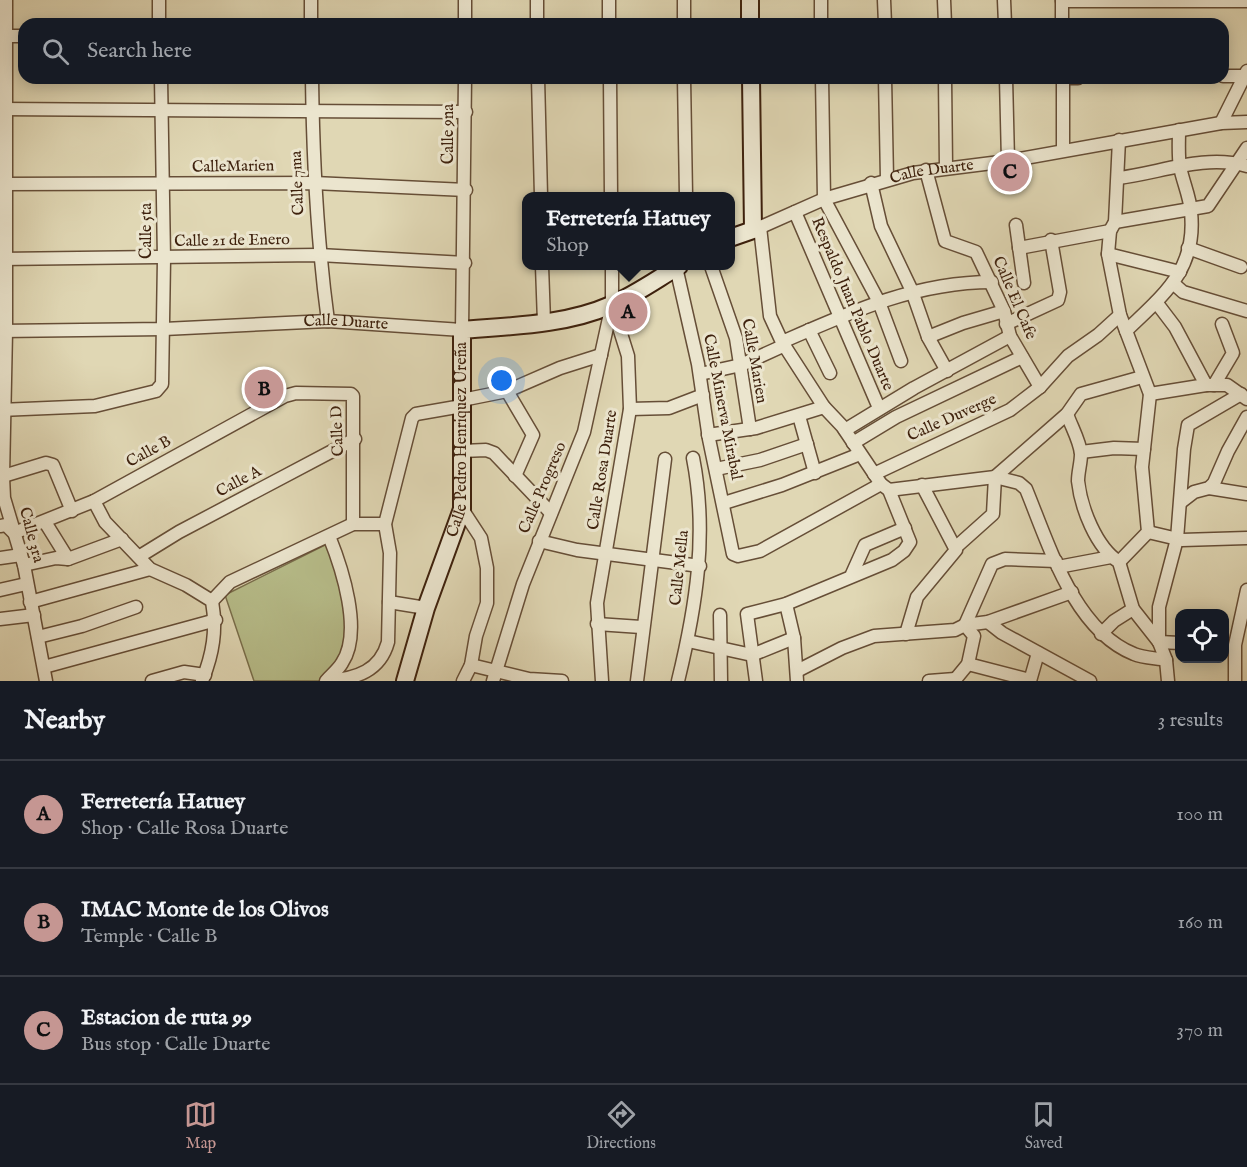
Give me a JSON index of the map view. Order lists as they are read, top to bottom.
{
  "streets": {
    "street": [
      "Calle 9na",
      "CalleMarien",
      "Calle Duarte",
      "Calle 7ma",
      "Calle 5ta",
      "Calle 21 de Enero",
      "Calle El Cafe",
      "Respaldo Juan Pablo Duarte",
      "Calle Marien",
      "Calle Minerva Mirabal",
      "Calle Duverge",
      "Calle D",
      "Calle Pedro Henriquez Ureña",
      "Calle B",
      "Calle Rosa Duarte",
      "Calle A",
      "Calle Progreso",
      "Calle 3ra",
      "Calle Mella"
    ]
  },
  "crossings": [
    ["Calle 9na", "CalleMarien"],
    ["Calle 9na", "Calle Pedro Henriquez Ureña"],
    ["CalleMarien", "Calle 7ma"],
    ["CalleMarien", "Calle 5ta"],
    ["CalleMarien", "Calle Pedro Henriquez Ureña"],
    ["CalleMarien", "Calle 3ra"],
    ["Calle Duarte", "Calle 7ma"],
    ["Calle Duarte", "Calle 5ta"],
    ["Calle Duarte", "Calle El Cafe"],
    ["Calle Duarte", "Respaldo Juan Pablo Duarte"],
    ["Calle Duarte", "Calle Pedro Henriquez Ureña"],
    ["Calle Duarte", "Calle Rosa Duarte"],
    ["Calle Duarte", "Calle Progreso"],
    ["Calle Duarte", "Calle 3ra"],
    ["Calle 7ma", "Calle 21 de Enero"],
    ["Calle 5ta", "Calle 21 de Enero"],
    ["Calle 5ta", "Calle 3ra"],
    ["Calle 21 de Enero", "Calle Pedro Henriquez Ureña"],
    ["Calle 21 de Enero", "Calle 3ra"],
    ["Calle El Cafe", "Calle Duverge"],
    ["Calle Minerva Mirabal", "Calle Duverge"],
    ["Calle D", "Calle B"],
    ["Calle D", "Calle A"],
    ["Calle B", "Calle 3ra"],
    ["Calle Rosa Duarte", "Calle Progreso"]
  ],
  "page": {
    "search": "Search here",
    "pins": ["C", "A", "B"],
    "popup": ["Ferretería Hatuey", "Shop"],
    "heading": ["Nearby", "3 results"],
    "list": [
      {
        "mark": "A",
        "name": "Ferretería Hatuey",
        "note": "Shop · Calle Rosa Duarte",
        "value": "100 m"
      },
      {
        "mark": "B",
        "name": "IMAC Monte de los Olivos",
        "note": "Temple · Calle B",
        "value": "160 m"
      },
      {
        "mark": "C",
        "name": "Estacion de ruta 99",
        "note": "Bus stop · Calle Duarte",
        "value": "370 m"
      }
    ],
    "nav": ["Map", "Directions", "Saved"]
  }
}
